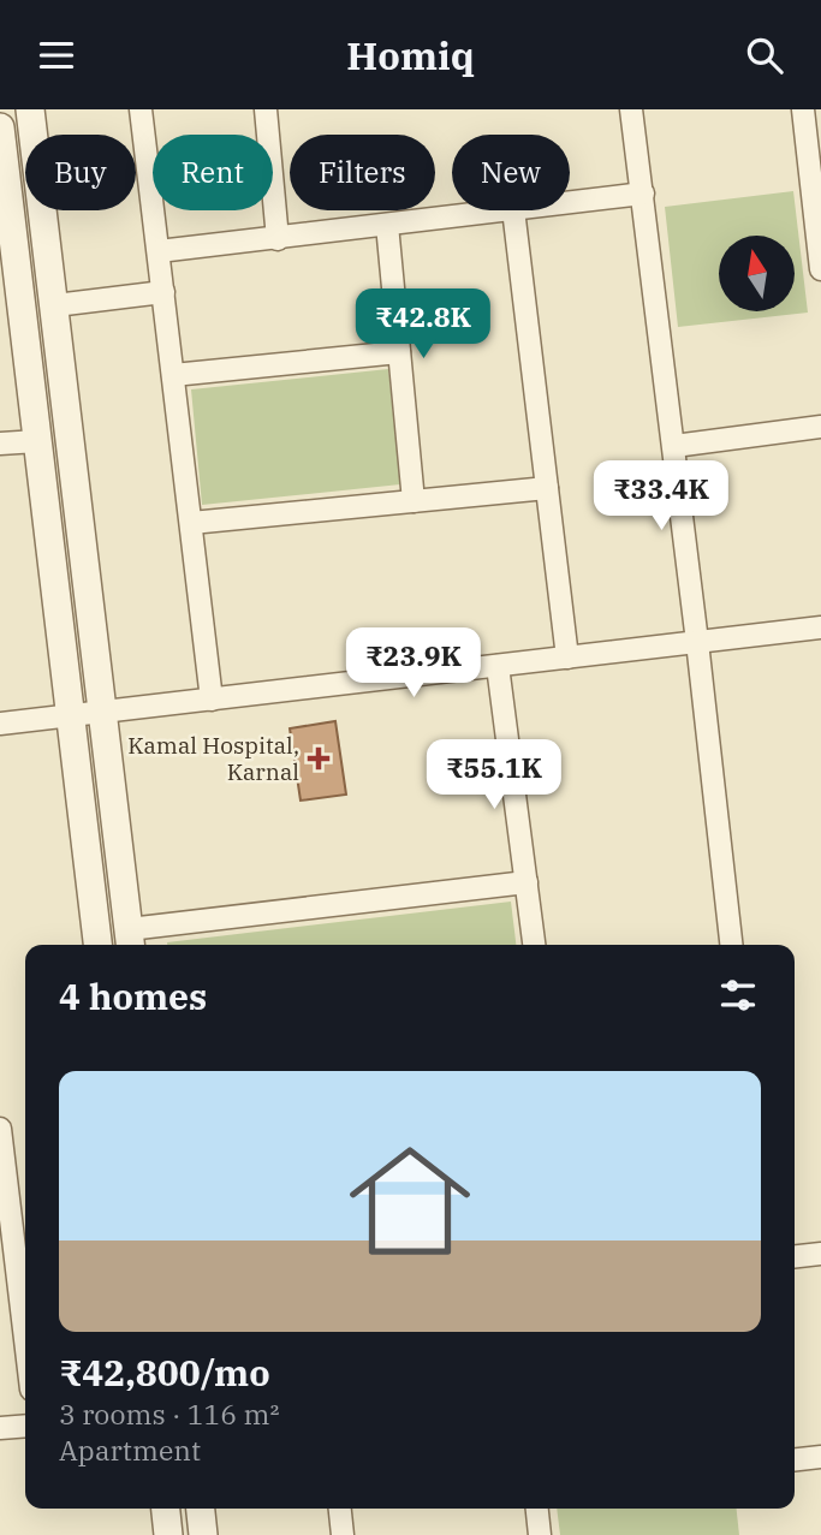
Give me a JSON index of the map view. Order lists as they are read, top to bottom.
{
  "places": {
    "health": ["Kamal Hospital, Karnal"]
  },
  "north": "top",
  "page": {
    "header": "Homiq",
    "chip": [
      "Buy",
      "Rent",
      "Filters",
      "New"
    ],
    "price": [
      "₹42.8K",
      "₹33.4K",
      "₹23.9K",
      "₹55.1K"
    ],
    "heading": "4 homes",
    "list": [
      {
        "name": "₹42,800/mo",
        "note": "3 rooms · 116 m² · Apartment"
      }
    ]
  }
}
